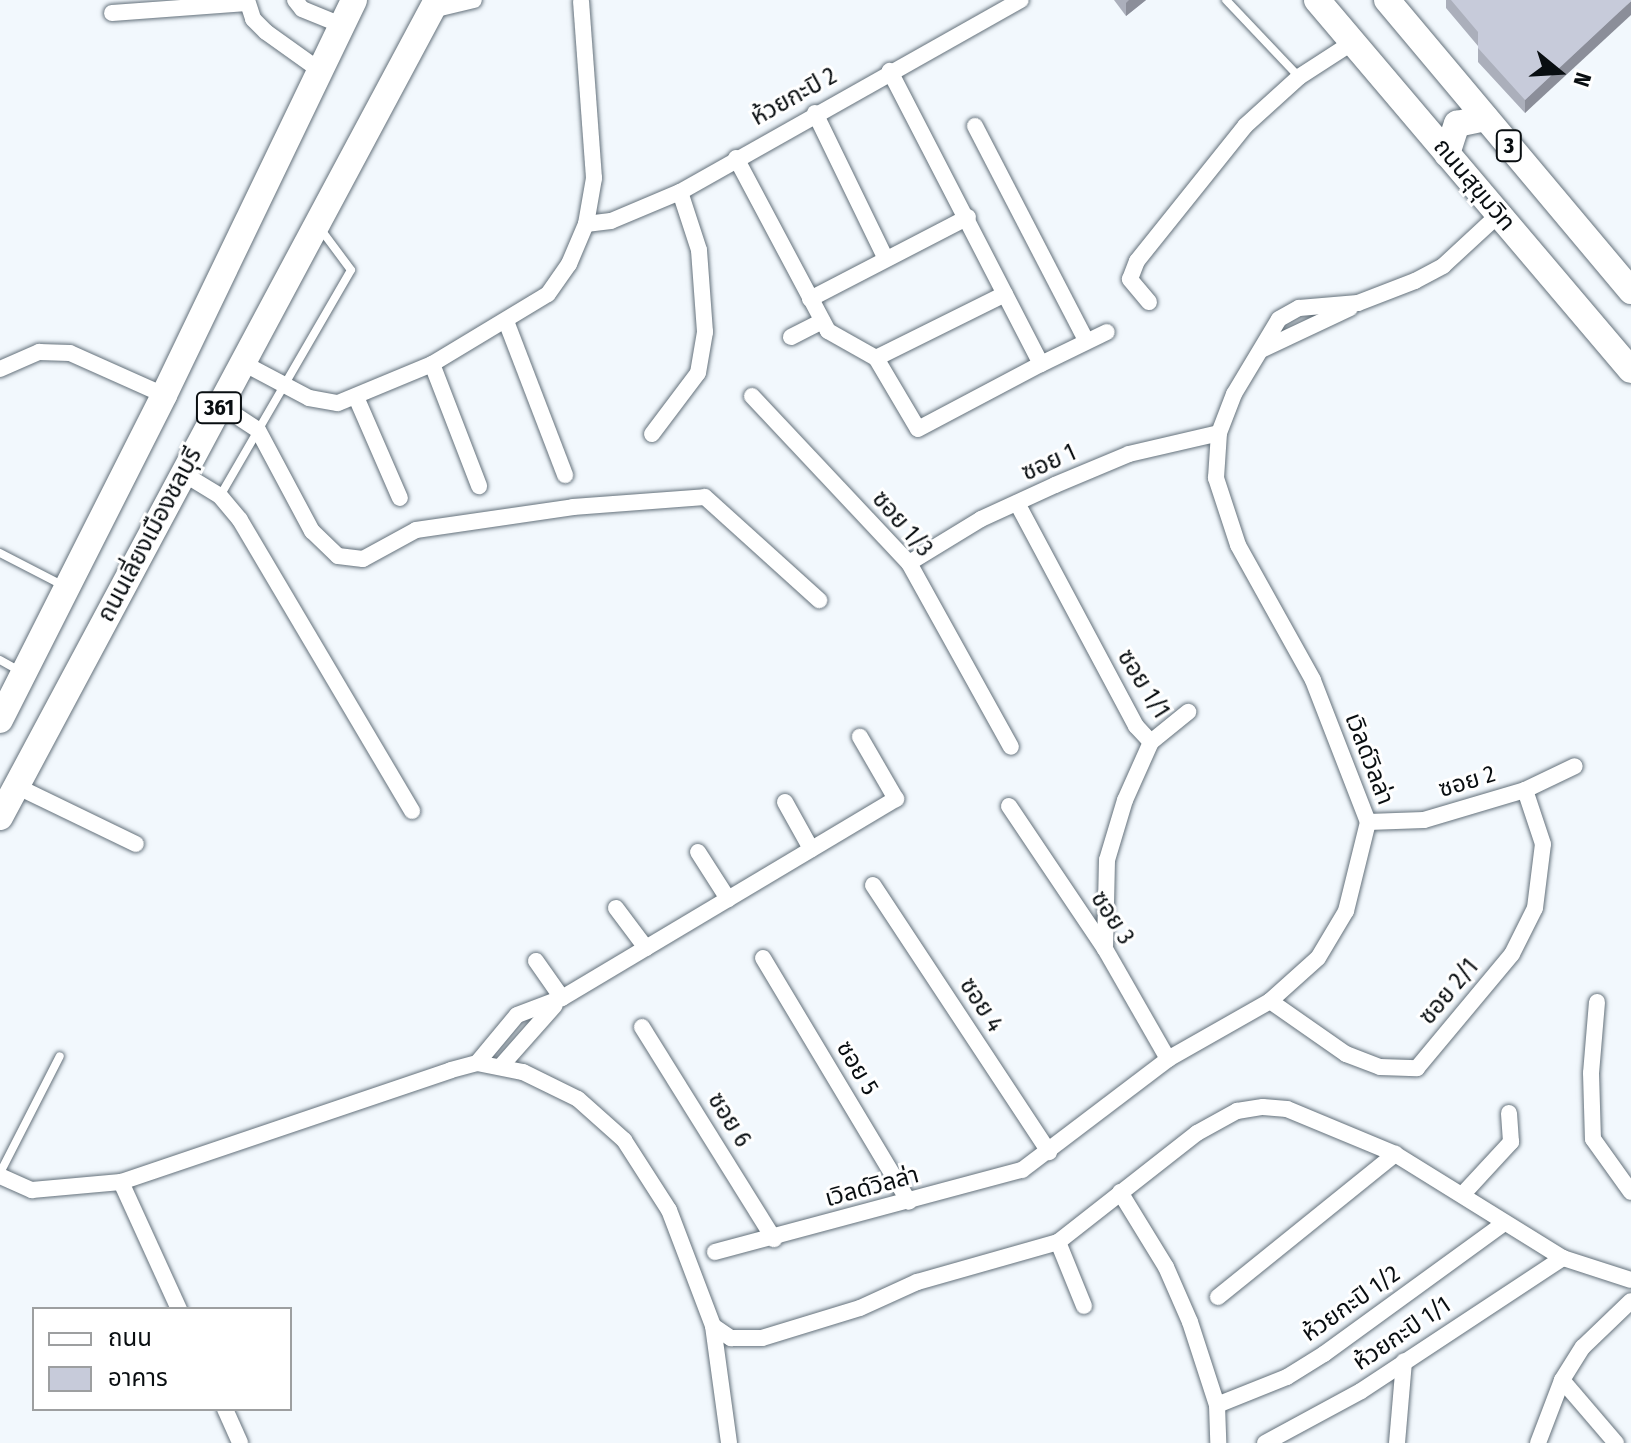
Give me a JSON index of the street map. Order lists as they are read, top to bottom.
{
  "streets": {
    "main road": [
      "3",
      "ถนนสุขุมวิท",
      "361",
      "ถนนเลี่ยงเมืองชลบุรี"
    ],
    "street": [
      "ห้วยกะปิ 2",
      "ซอย 1",
      "ซอย 1/3",
      "ซอย 1/1",
      "เวิลด์วิลล่า",
      "ซอย 2",
      "ซอย 3",
      "ซอย 2/1",
      "ซอย 4",
      "ซอย 5",
      "ซอย 6",
      "ห้วยกะปิ 1/2",
      "ห้วยกะปิ 1/1"
    ]
  },
  "crossings": [
    ["ถนนสุขุมวิท", "เวิลด์วิลล่า"],
    ["ซอย 1", "ซอย 1/3"],
    ["ซอย 1", "ซอย 1/1"],
    ["ซอย 1", "เวิลด์วิลล่า"],
    ["ซอย 1/1", "ซอย 3"],
    ["เวิลด์วิลล่า", "ซอย 2"],
    ["เวิลด์วิลล่า", "ซอย 3"],
    ["เวิลด์วิลล่า", "ซอย 2/1"],
    ["เวิลด์วิลล่า", "ซอย 4"],
    ["เวิลด์วิลล่า", "ซอย 5"],
    ["เวิลด์วิลล่า", "ซอย 6"],
    ["ซอย 2", "ซอย 2/1"]
  ],
  "legend": ["ถนน", "อาคาร"],
  "north": "right"
}
